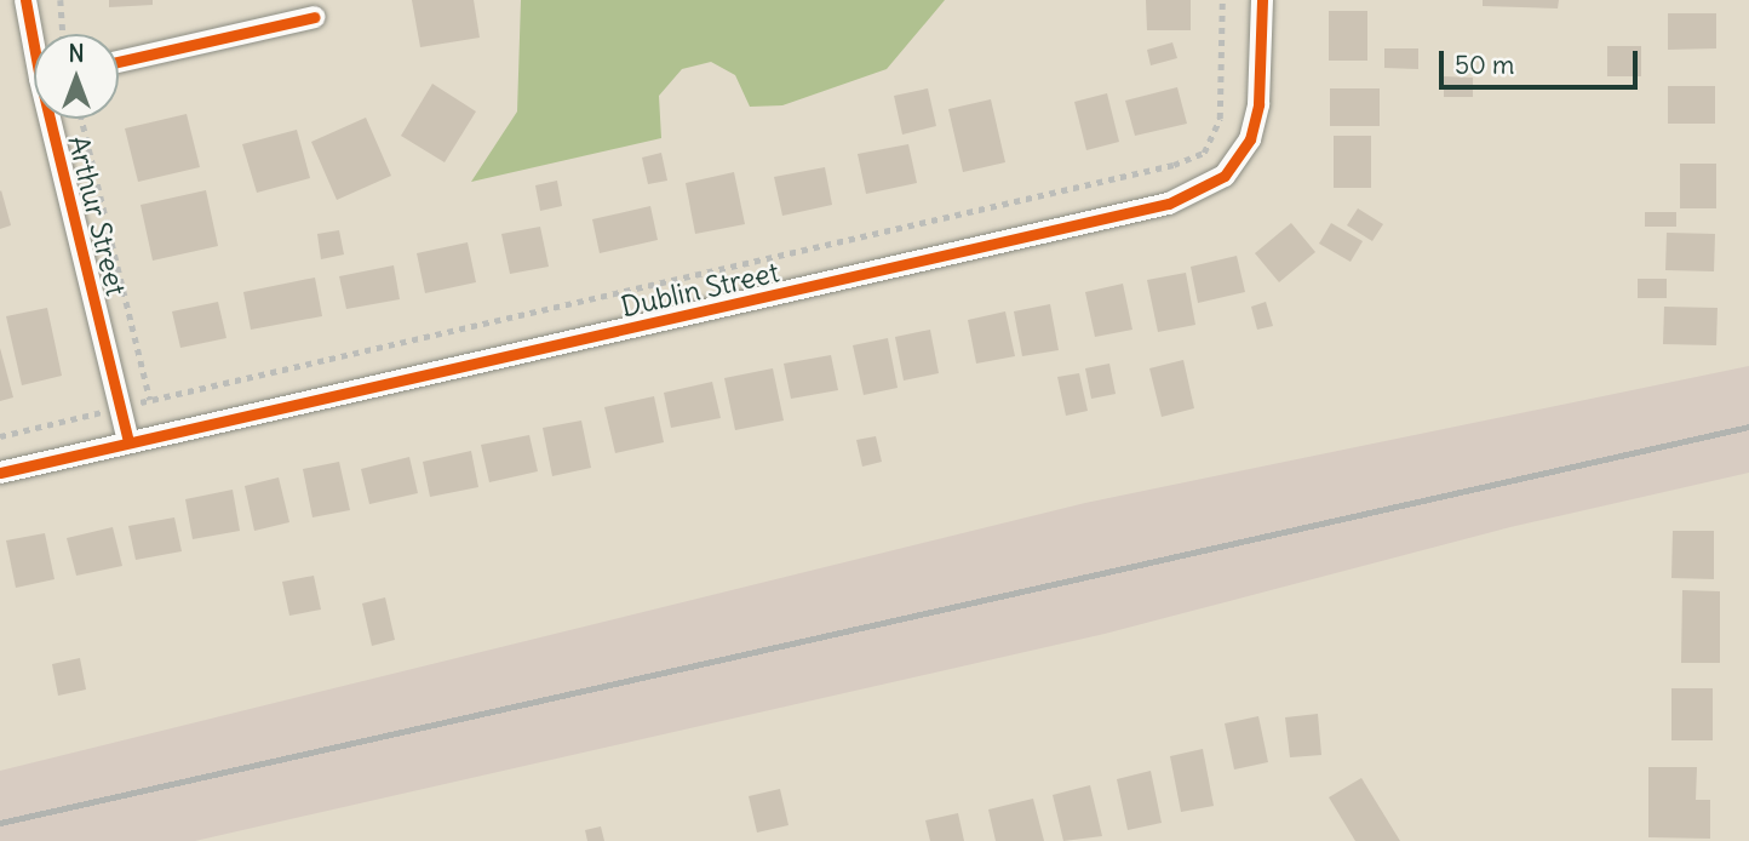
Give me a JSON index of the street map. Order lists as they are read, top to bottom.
{
  "streets": {
    "street": ["Arthur Street", "Dublin Street"]
  },
  "crossings": [
    ["Arthur Street", "Dublin Street"]
  ],
  "scale_bar": "50 m",
  "north": "top"
}
